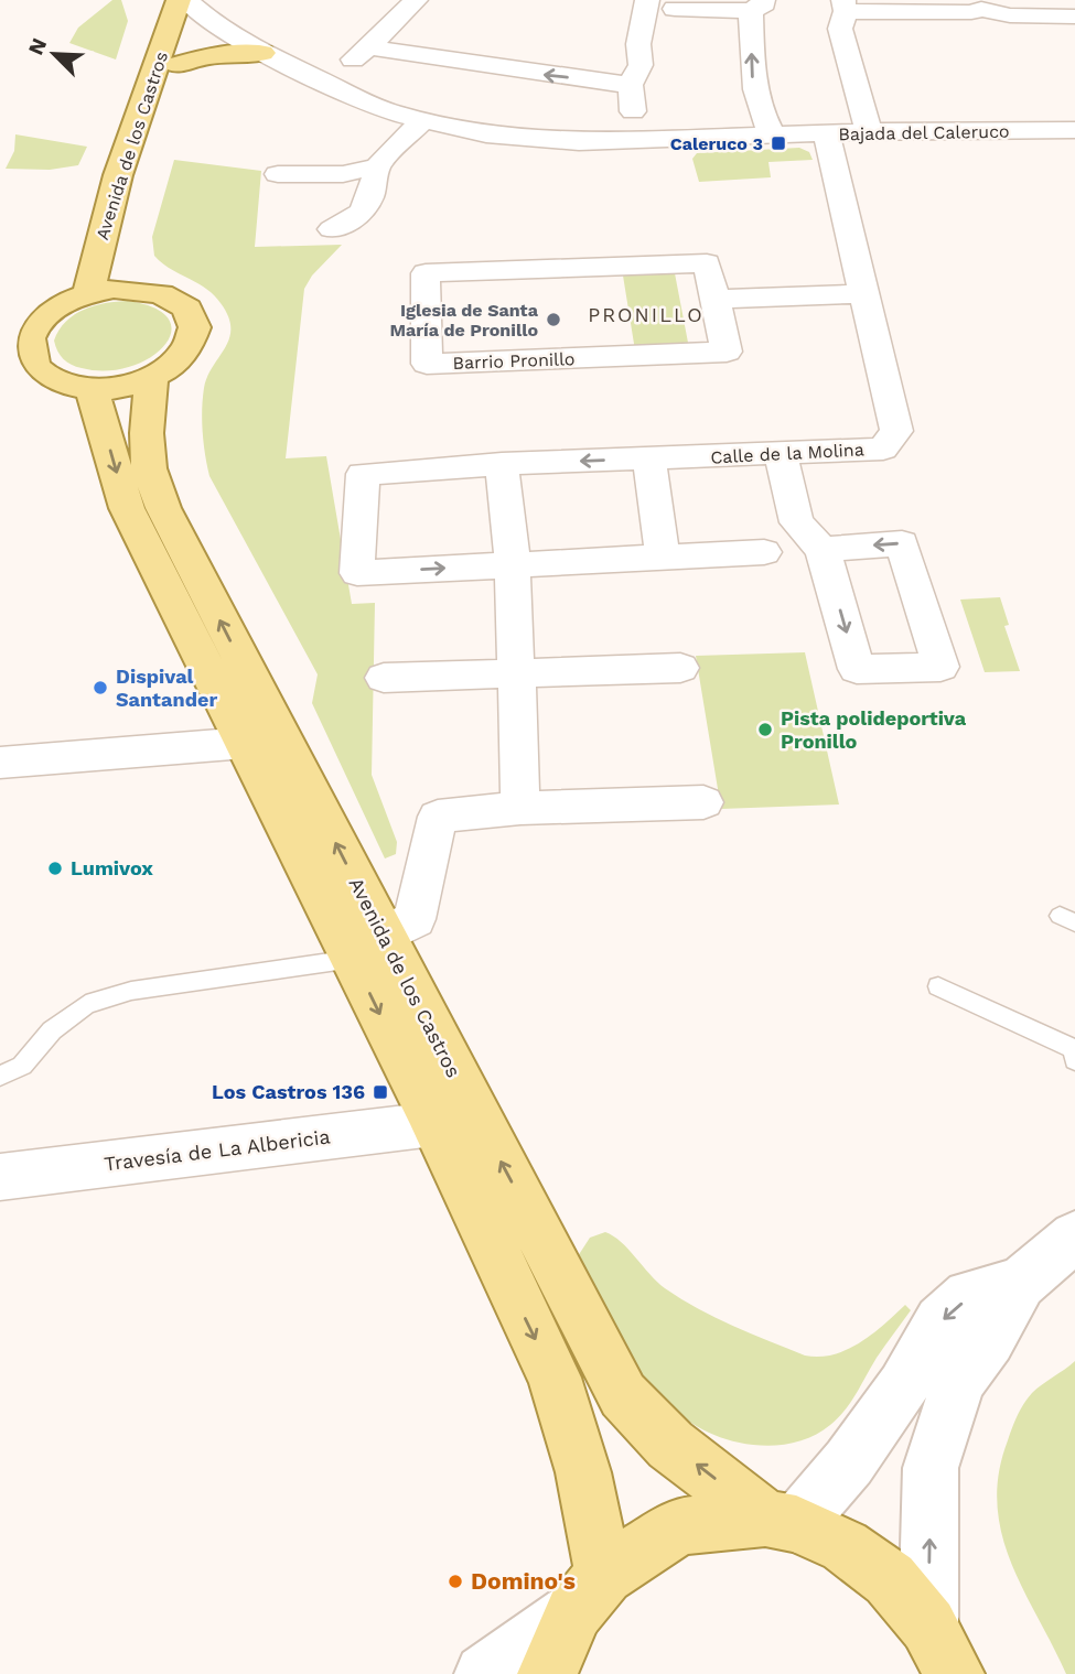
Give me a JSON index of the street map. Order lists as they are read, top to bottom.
{
  "streets": {
    "main road": ["Avenida de los Castros"],
    "street": [
      "Bajada del Caleruco",
      "Barrio Pronillo",
      "Calle de la Molina",
      "Travesía de La Albericia"
    ]
  },
  "crossings": [
    ["Bajada del Caleruco", "Avenida de los Castros"],
    ["Bajada del Caleruco", "Calle de la Molina"],
    ["Avenida de los Castros", "Travesía de La Albericia"]
  ],
  "districts": ["PRONILLO"],
  "places": {
    "transit": ["Caleruco 3", "Los Castros 136"],
    "other": [
      "Iglesia de Santa María de Pronillo",
      "Dispival Santander",
      "Pista polideportiva Pronillo",
      "Lumivox",
      "Domino's"
    ]
  },
  "north": "top left"
}
